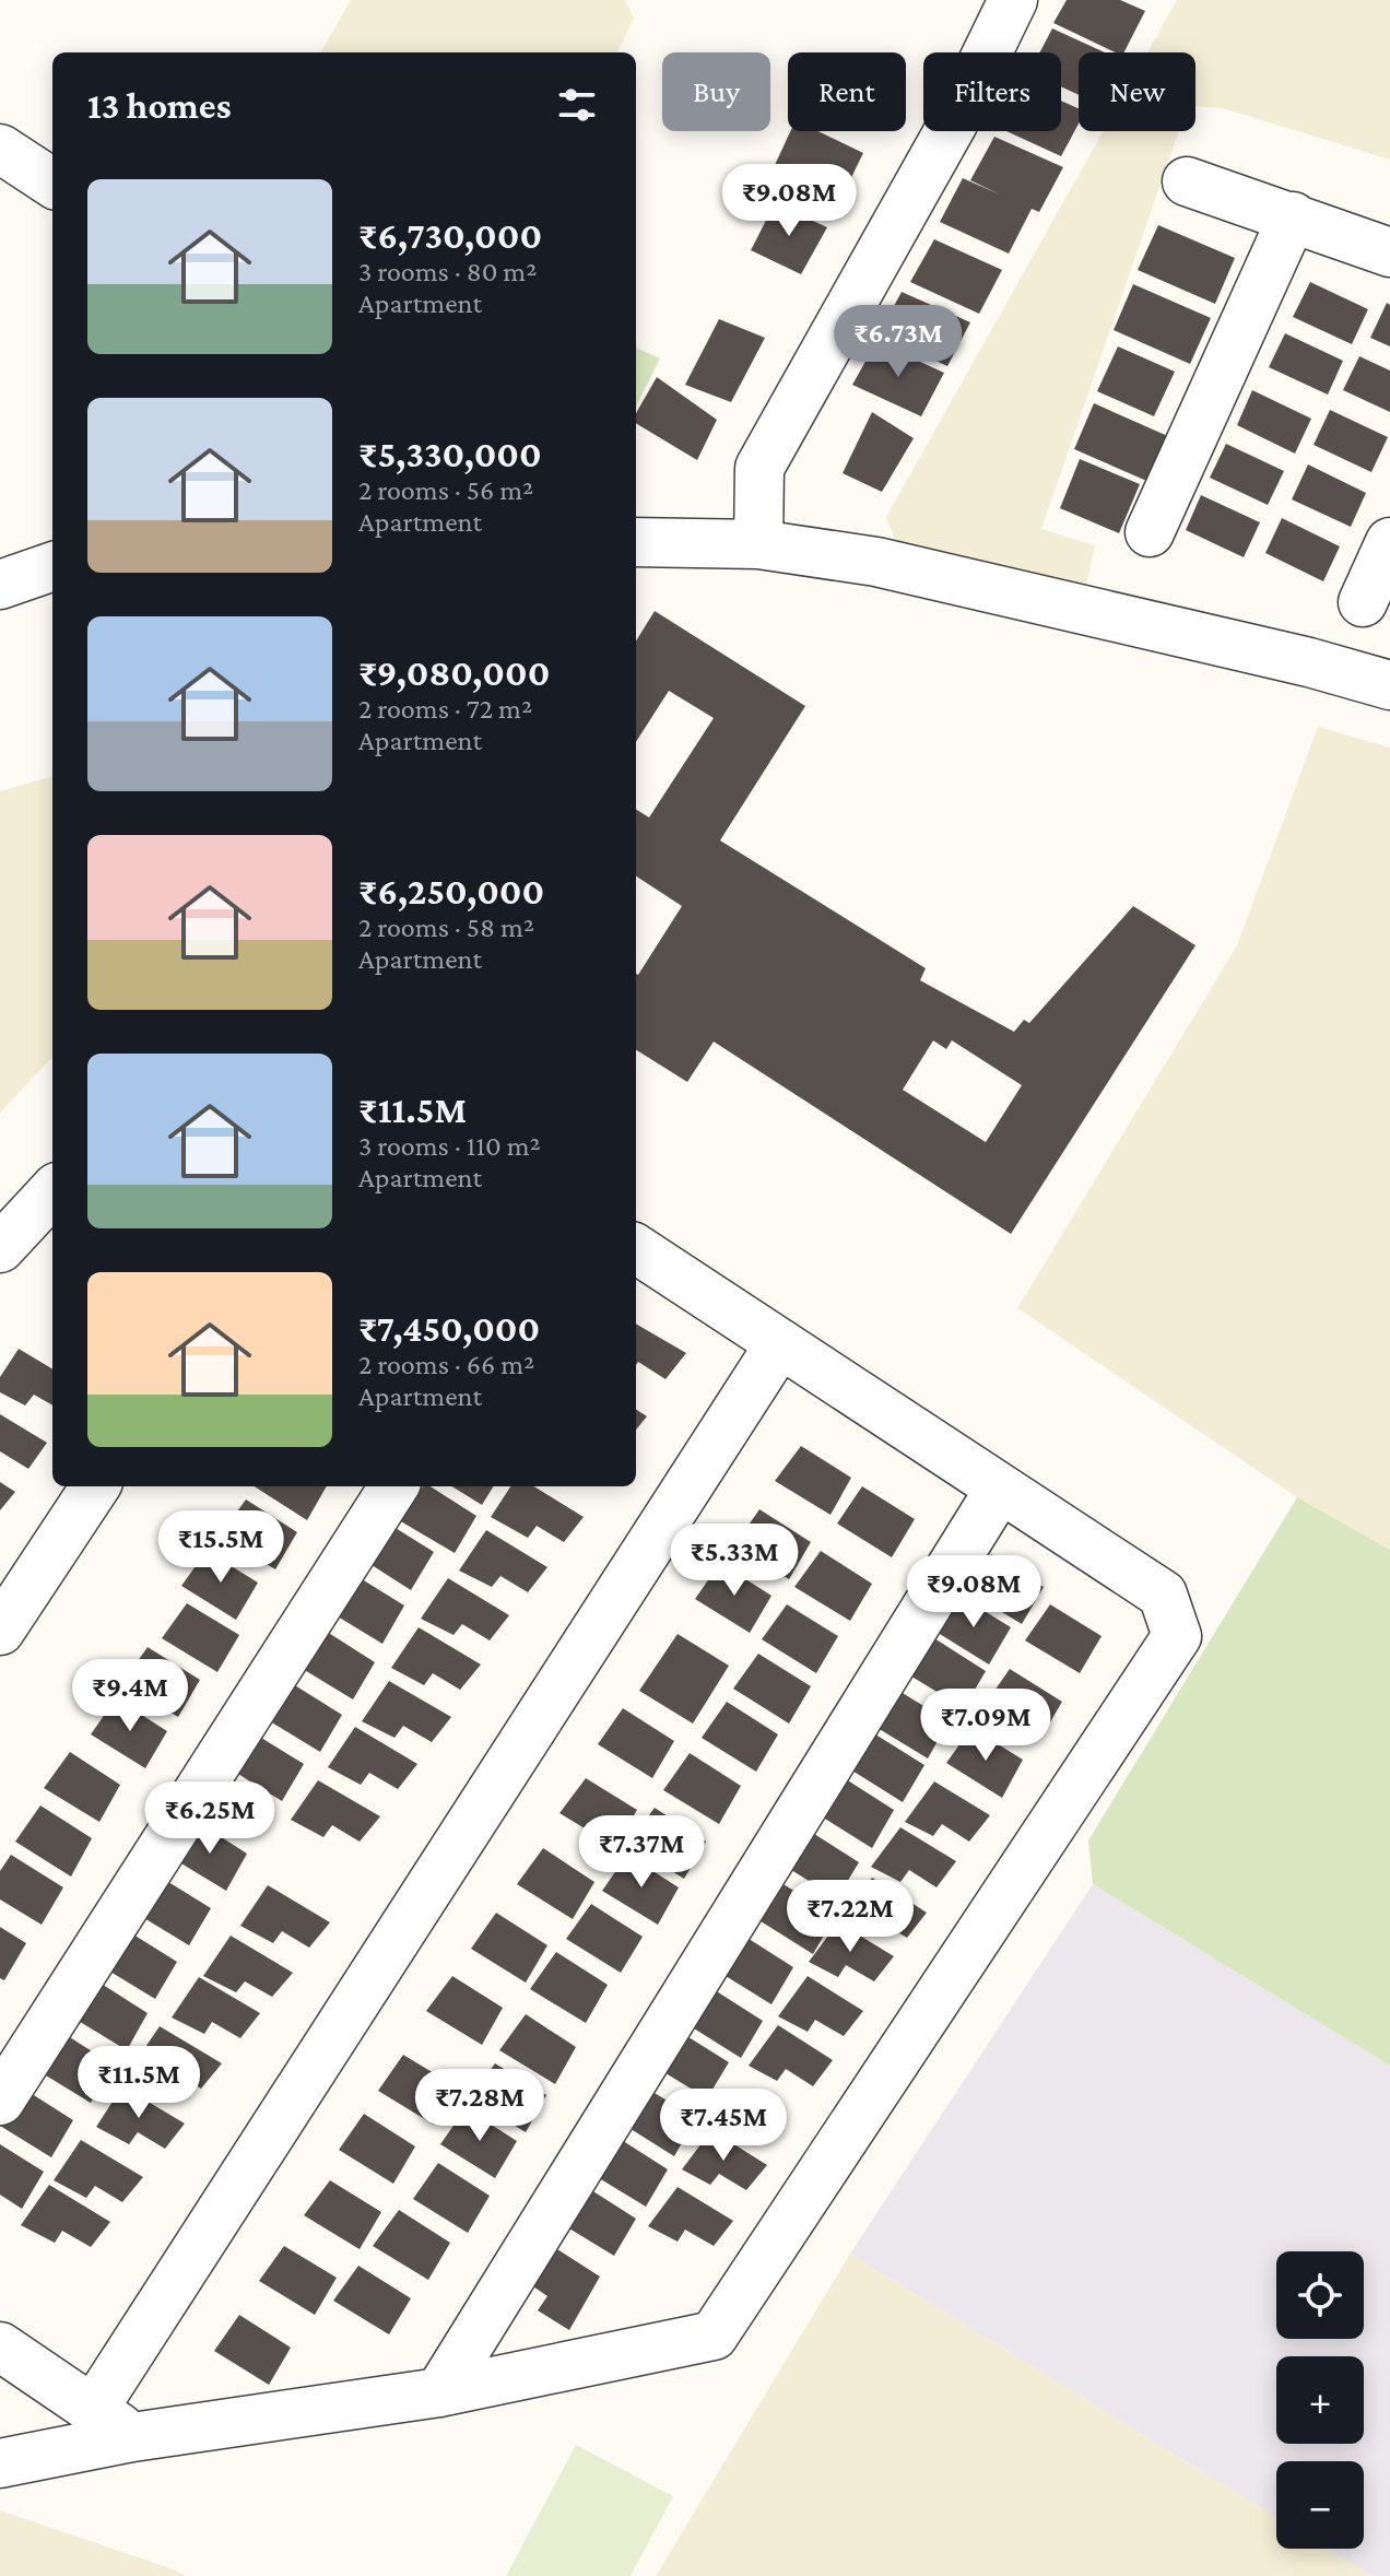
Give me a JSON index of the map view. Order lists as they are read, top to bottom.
{
  "page": {
    "chip": [
      "Buy",
      "Rent",
      "Filters",
      "New"
    ],
    "heading": "13 homes",
    "list": [
      {
        "name": "₹6,730,000",
        "note": "3 rooms · 80 m² · Apartment"
      },
      {
        "name": "₹5,330,000",
        "note": "2 rooms · 56 m² · Apartment"
      },
      {
        "name": "₹9,080,000",
        "note": "2 rooms · 72 m² · Apartment"
      },
      {
        "name": "₹6,250,000",
        "note": "2 rooms · 58 m² · Apartment"
      },
      {
        "name": "₹11.5M",
        "note": "3 rooms · 110 m² · Apartment"
      },
      {
        "name": "₹7,450,000",
        "note": "2 rooms · 66 m² · Apartment"
      }
    ],
    "price": [
      "₹9.08M",
      "₹6.73M",
      "₹15.5M",
      "₹5.33M",
      "₹9.08M",
      "₹9.4M",
      "₹7.09M",
      "₹6.25M",
      "₹7.37M",
      "₹7.22M",
      "₹11.5M",
      "₹7.28M",
      "₹7.45M"
    ],
    "map_buttons": ["+", "−"]
  }
}
